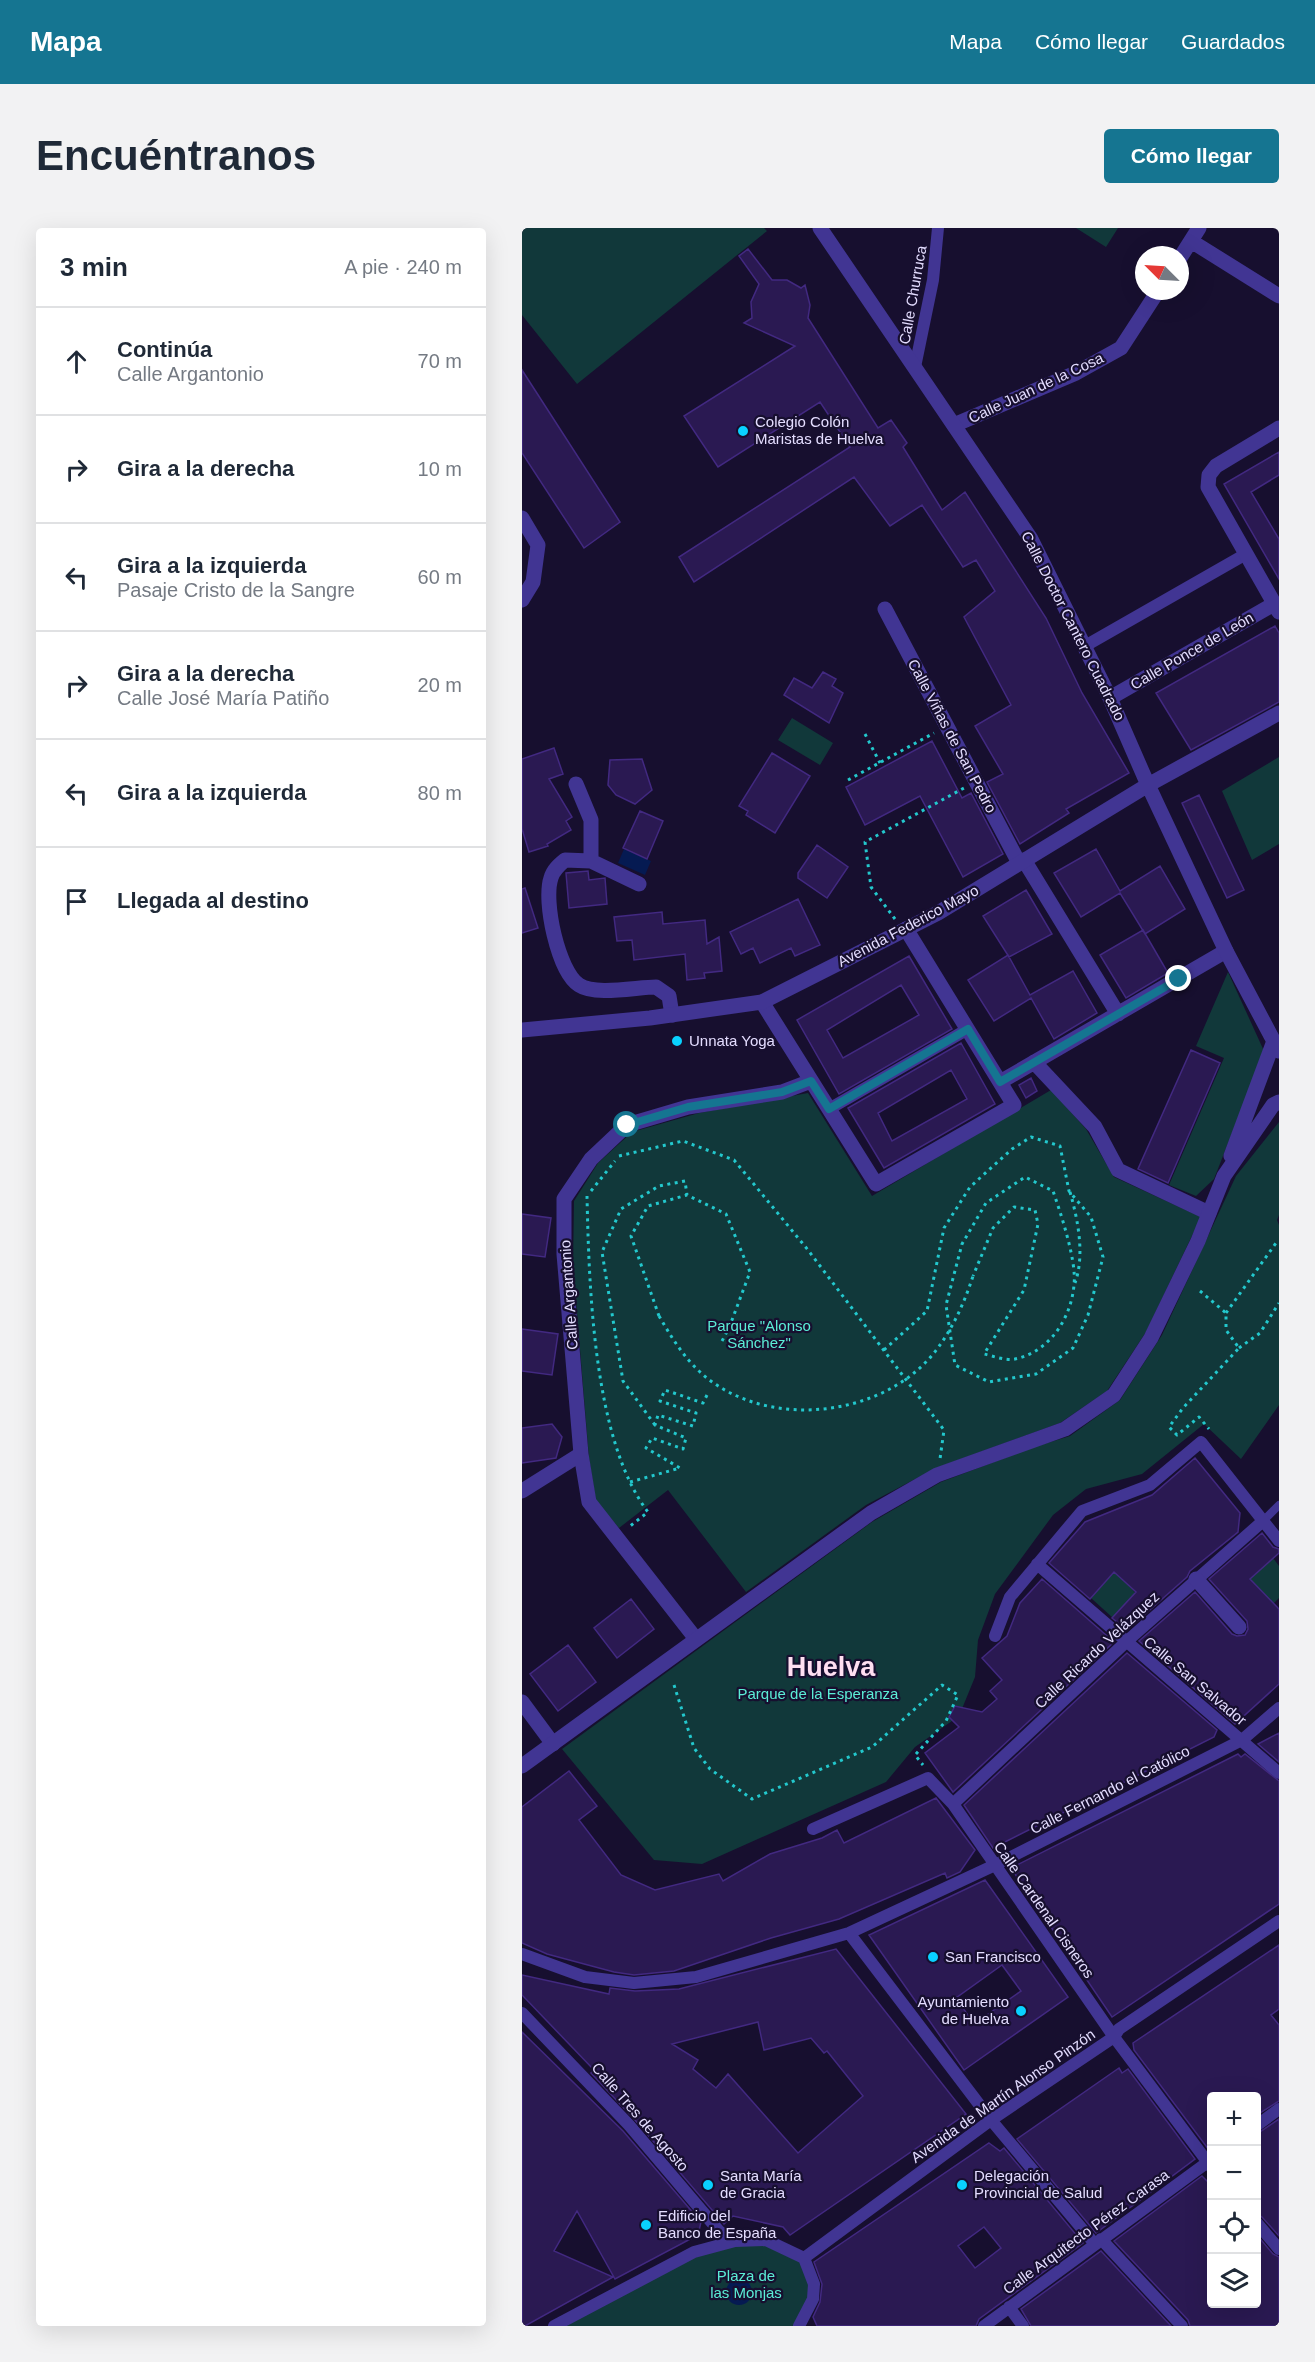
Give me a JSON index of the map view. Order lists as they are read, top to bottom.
{
  "streets": {
    "street": [
      "Calle Churruca",
      "Calle Juan de la Cosa",
      "Calle Doctor Cantero Cuadrado",
      "Calle Ponce de León",
      "Calle Viñas de San Pedro",
      "Avenida Federico Mayo",
      "Calle Argantonio",
      "Calle Ricardo Velázquez",
      "Calle San Salvador",
      "Calle Fernando el Católico",
      "Calle Cardenal Cisneros",
      "Avenida de Martín Alonso Pinzón",
      "Calle Tres de Agosto",
      "Calle Arquitecto Pérez Carasa"
    ]
  },
  "crossings": [
    ["Calle Churruca", "Calle Doctor Cantero Cuadrado"],
    ["Calle Juan de la Cosa", "Calle Doctor Cantero Cuadrado"],
    ["Calle Doctor Cantero Cuadrado", "Calle Ponce de León"],
    ["Calle Doctor Cantero Cuadrado", "Avenida Federico Mayo"],
    ["Calle Viñas de San Pedro", "Avenida Federico Mayo"],
    ["Calle Ricardo Velázquez", "Calle San Salvador"],
    ["Calle Ricardo Velázquez", "Calle Cardenal Cisneros"],
    ["Calle San Salvador", "Calle Fernando el Católico"],
    ["Calle Fernando el Católico", "Calle Cardenal Cisneros"],
    ["Calle Cardenal Cisneros", "Avenida de Martín Alonso Pinzón"]
  ],
  "districts": ["Huelva"],
  "parks": ["Parque \"Alonso Sánchez\"", "Parque de la Esperanza", "Plaza de las Monjas"],
  "places": [
    "Colegio Colón Maristas de Huelva",
    "Unnata Yoga",
    "San Francisco",
    "Ayuntamiento de Huelva",
    "Santa María de Gracia",
    "Delegación Provincial de Salud",
    "Edificio del Banco de España"
  ],
  "north": "top left",
  "page": {
    "header": "Mapa",
    "nav": ["Mapa", "Cómo llegar", "Guardados"],
    "buttons": "Cómo llegar",
    "title": "Encuéntranos",
    "heading": ["3 min", "A pie · 240 m"],
    "list": [
      ["Continúa", "Calle Argantonio", "70 m"],
      ["Gira a la derecha", "10 m"],
      ["Gira a la izquierda", "Pasaje Cristo de la Sangre", "60 m"],
      ["Gira a la derecha", "Calle José María Patiño", "20 m"],
      ["Gira a la izquierda", "80 m"],
      "Llegada al destino"
    ],
    "map_buttons": ["+", "−"]
  }
}
